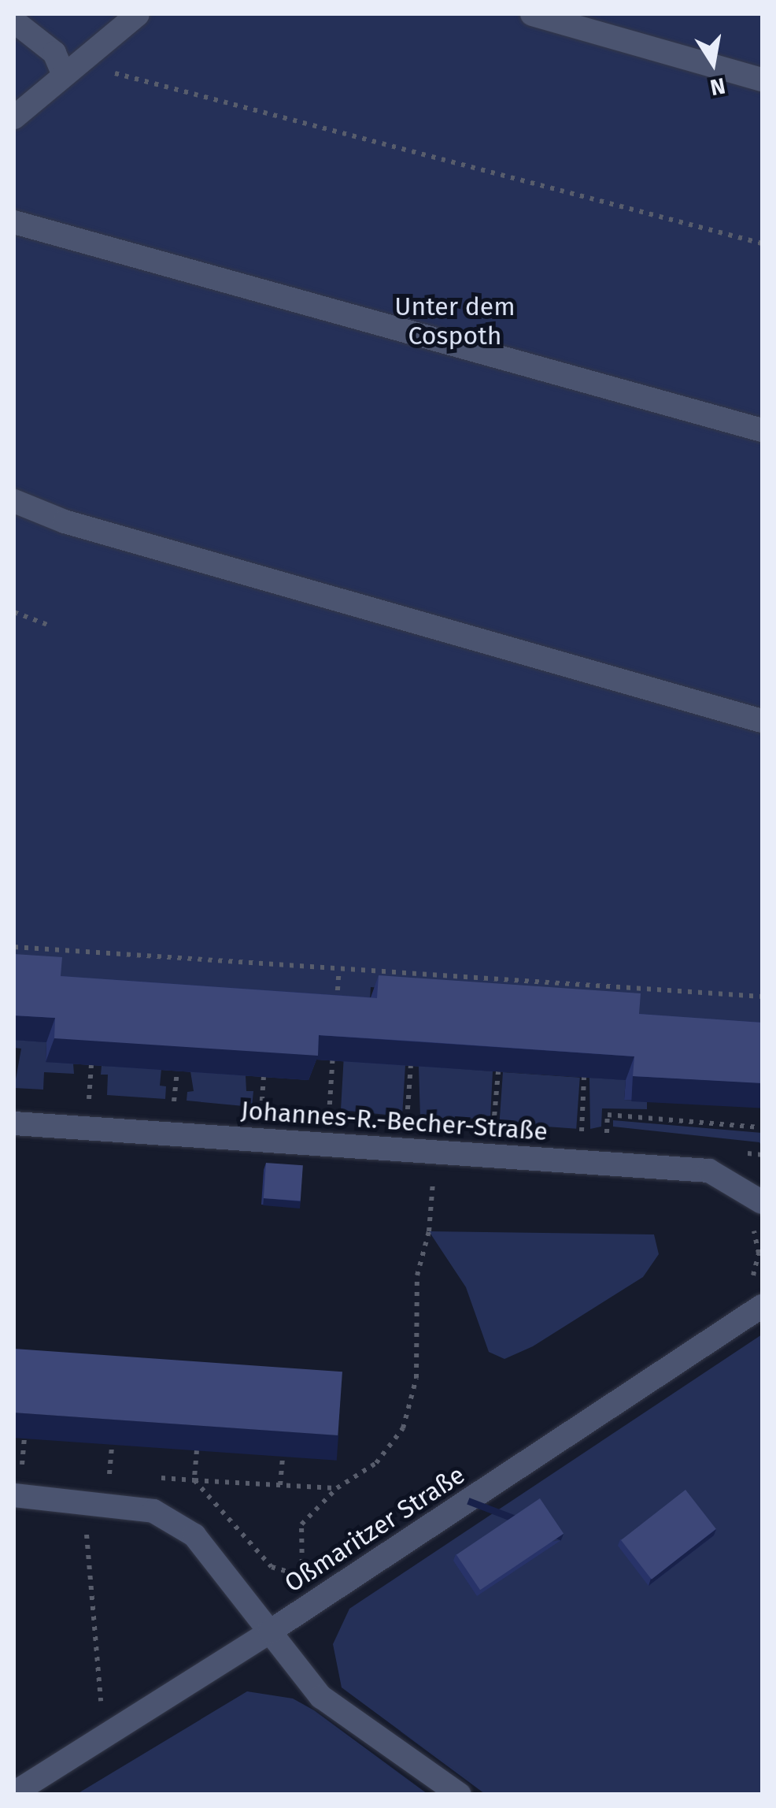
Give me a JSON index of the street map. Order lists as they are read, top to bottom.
{
  "streets": {
    "street": ["Johannes-R.-Becher-Straße", "Oßmaritzer Straße"]
  },
  "parks": ["Unter dem Cospoth"],
  "north": "bottom"
}
